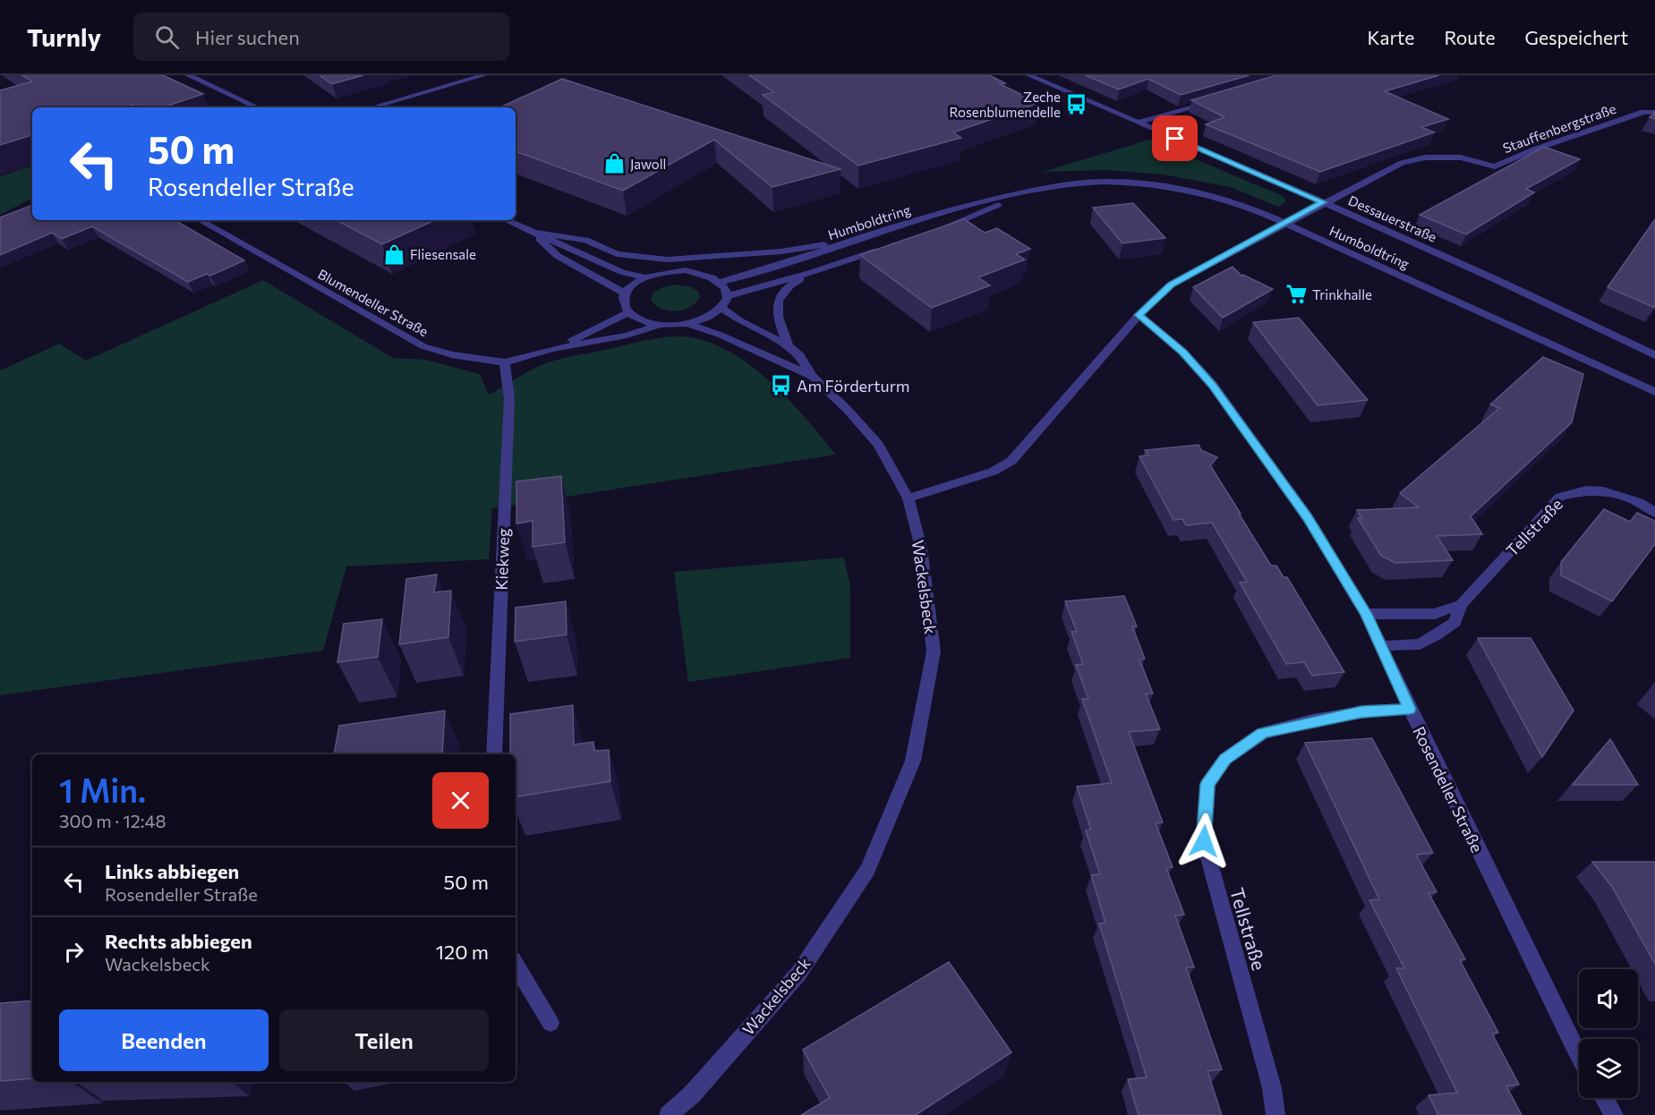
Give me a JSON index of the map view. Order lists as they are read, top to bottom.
{
  "streets": {
    "street": [
      "Stauffenbergstraße",
      "Dessauerstraße",
      "Humboldtring",
      "Blumendeller Straße",
      "Tellstraße",
      "Kiekweg",
      "Wackelsbeck",
      "Rosendeller Straße"
    ]
  },
  "crossings": [
    ["Stauffenbergstraße", "Dessauerstraße"],
    ["Blumendeller Straße", "Kiekweg"],
    ["Tellstraße", "Rosendeller Straße"]
  ],
  "places": {
    "bus stop": ["Zeche Rosenblumendelle", "Am Förderturm"],
    "shop": ["Jawoll", "Fliesensale"],
    "supermarket": ["Trinkhalle"]
  },
  "page": {
    "header": "Turnly",
    "search": "Hier suchen",
    "nav": ["Karte", "Route", "Gespeichert"],
    "turn": ["50 m", "Rosendeller Straße"],
    "heading": ["1 Min.", "300 m · 12:48"],
    "list": [
      {
        "name": "Links abbiegen",
        "note": "Rosendeller Straße",
        "value": "50 m"
      },
      {
        "name": "Rechts abbiegen",
        "note": "Wackelsbeck",
        "value": "120 m"
      }
    ],
    "buttons": ["Beenden", "Teilen"]
  }
}
